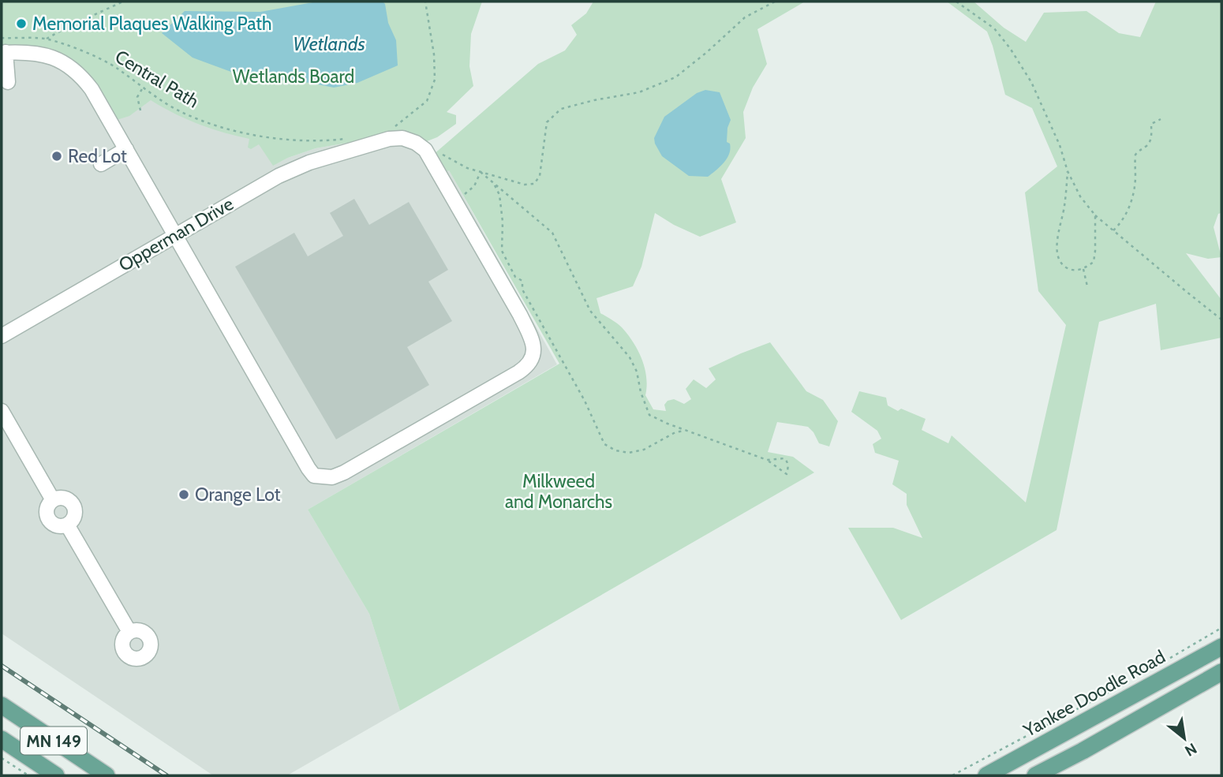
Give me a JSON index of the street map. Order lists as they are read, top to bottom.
{
  "streets": {
    "main road": ["Yankee Doodle Road", "MN 149"],
    "street": ["Opperman Drive"],
    "path": ["Central Path"]
  },
  "crossings": [
    ["Central Path", "Opperman Drive"]
  ],
  "water": ["Wetlands"],
  "parks": ["Wetlands Board", "Milkweed and Monarchs"],
  "places": ["Memorial Plaques Walking Path", "Red Lot", "Orange Lot"],
  "north": "bottom right"
}
